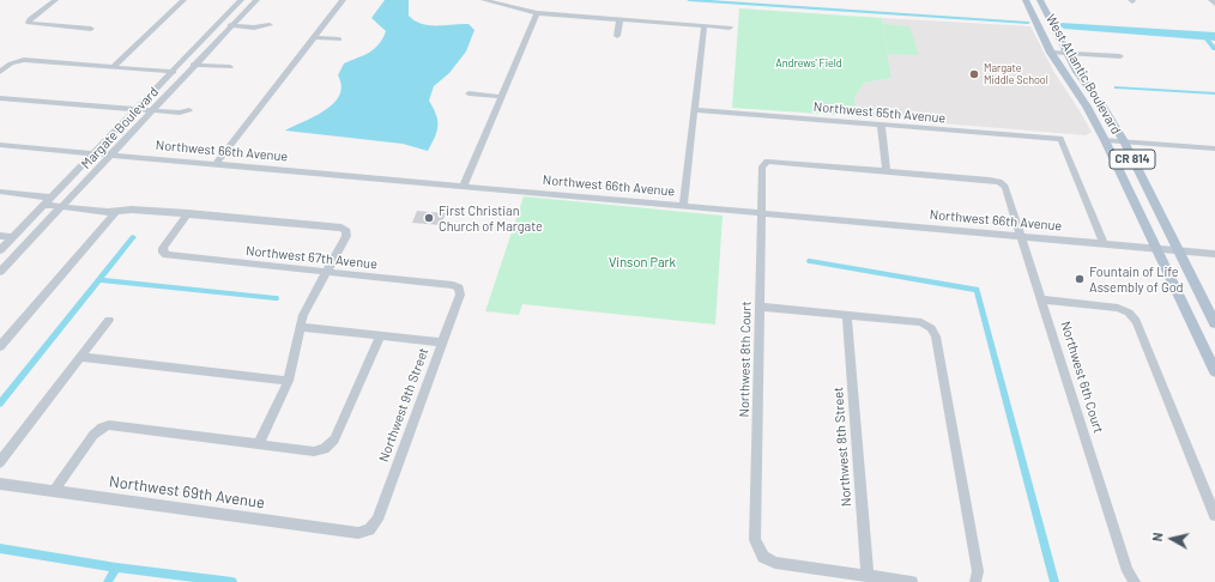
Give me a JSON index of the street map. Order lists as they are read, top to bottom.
{
  "streets": {
    "main road": ["West Atlantic Boulevard", "CR 814"],
    "street": [
      "Northwest 65th Avenue",
      "Margate Boulevard",
      "Northwest 66th Avenue",
      "Northwest 67th Avenue",
      "Northwest 8th Court",
      "Northwest 6th Court",
      "Northwest 9th Street",
      "Northwest 8th Street",
      "Northwest 69th Avenue"
    ]
  },
  "crossings": [
    ["West Atlantic Boulevard", "Northwest 66th Avenue"],
    ["Northwest 65th Avenue", "Northwest 66th Avenue"],
    ["Margate Boulevard", "Northwest 66th Avenue"],
    ["Northwest 66th Avenue", "Northwest 8th Court"],
    ["Northwest 66th Avenue", "Northwest 6th Court"],
    ["Northwest 67th Avenue", "Northwest 9th Street"],
    ["Northwest 8th Court", "Northwest 6th Court"],
    ["Northwest 8th Court", "Northwest 8th Street"],
    ["Northwest 9th Street", "Northwest 69th Avenue"]
  ],
  "parks": ["Andrews' Field", "Vinson Park"],
  "places": ["Margate Middle School", "First Christian Church of Margate", "Fountain of Life Assembly of God"],
  "north": "left"
}
